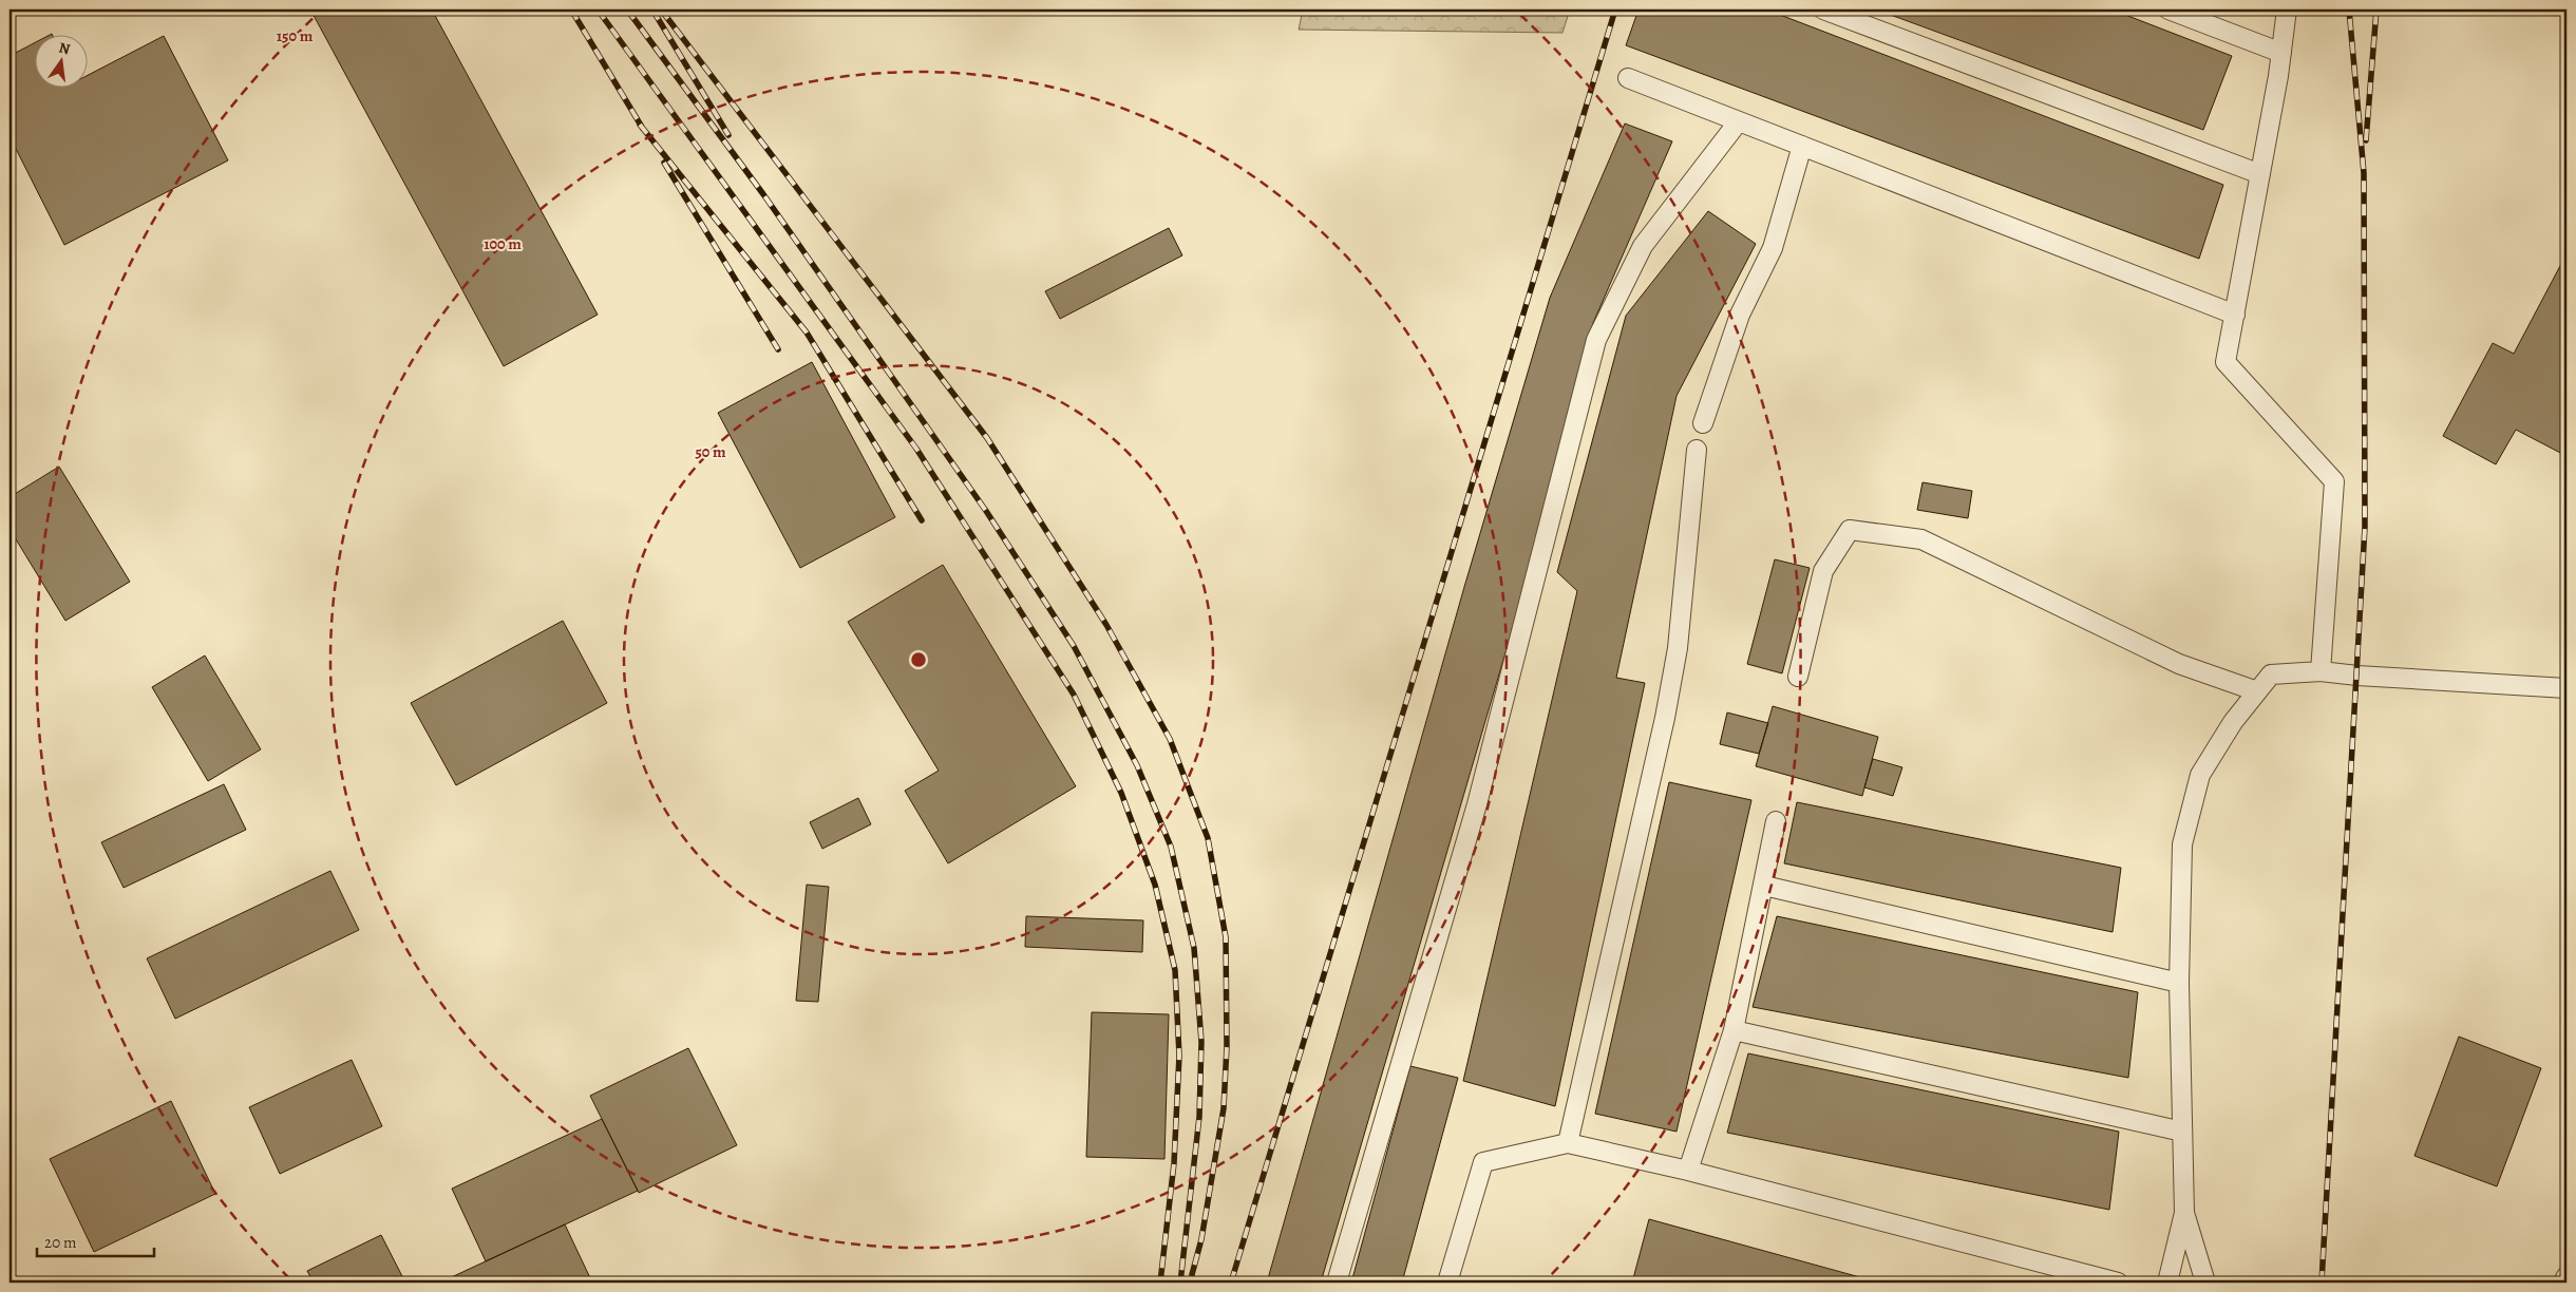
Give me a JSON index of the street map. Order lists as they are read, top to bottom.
{
  "scale_bar": "20 m",
  "north": "top",
  "rings": ["150 m", "100 m", "50 m"]
}
